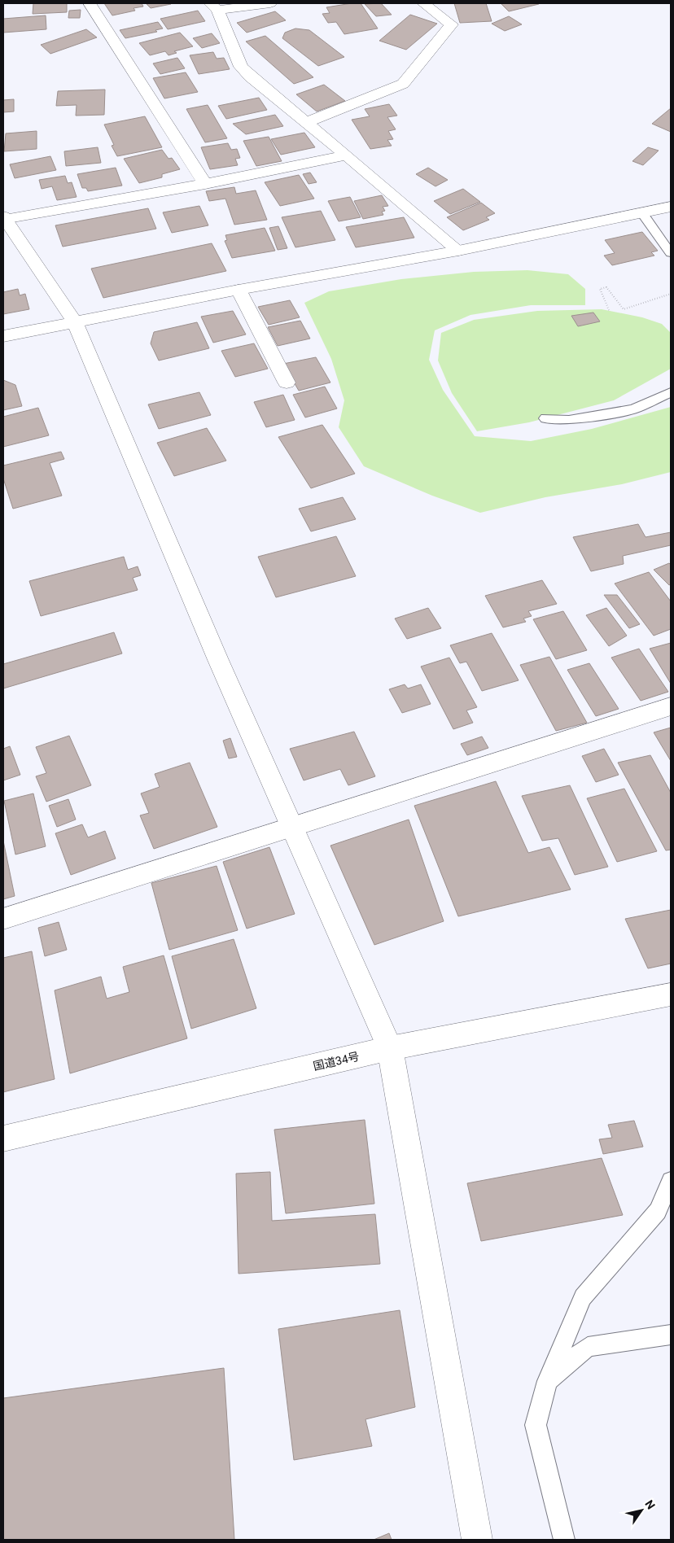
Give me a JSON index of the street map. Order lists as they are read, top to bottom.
{
  "streets": {
    "main road": ["国道34号"]
  },
  "north": "top right"
}
